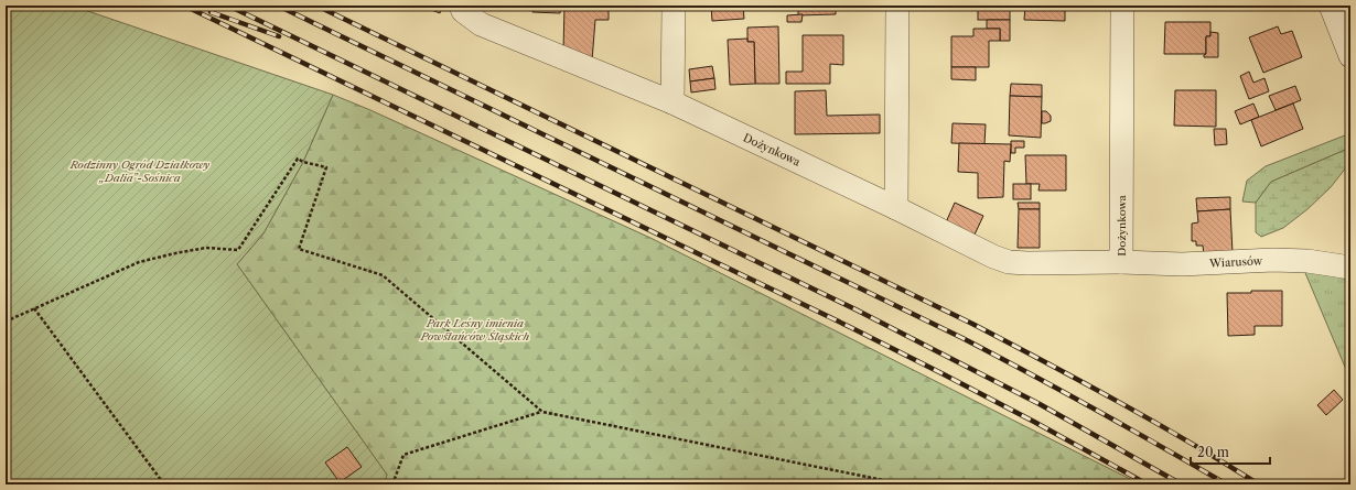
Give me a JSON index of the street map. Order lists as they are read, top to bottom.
{
  "streets": {
    "street": ["Dożynkowa", "Wiarusów"]
  },
  "crossings": [
    ["Dożynkowa", "Wiarusów"]
  ],
  "parks": ["Rodzinny Ogród Działkowy „Dalia”-Sośnica", "Park Leśny imienia Powstańców Śląskich"],
  "scale_bar": "20 m"
}
